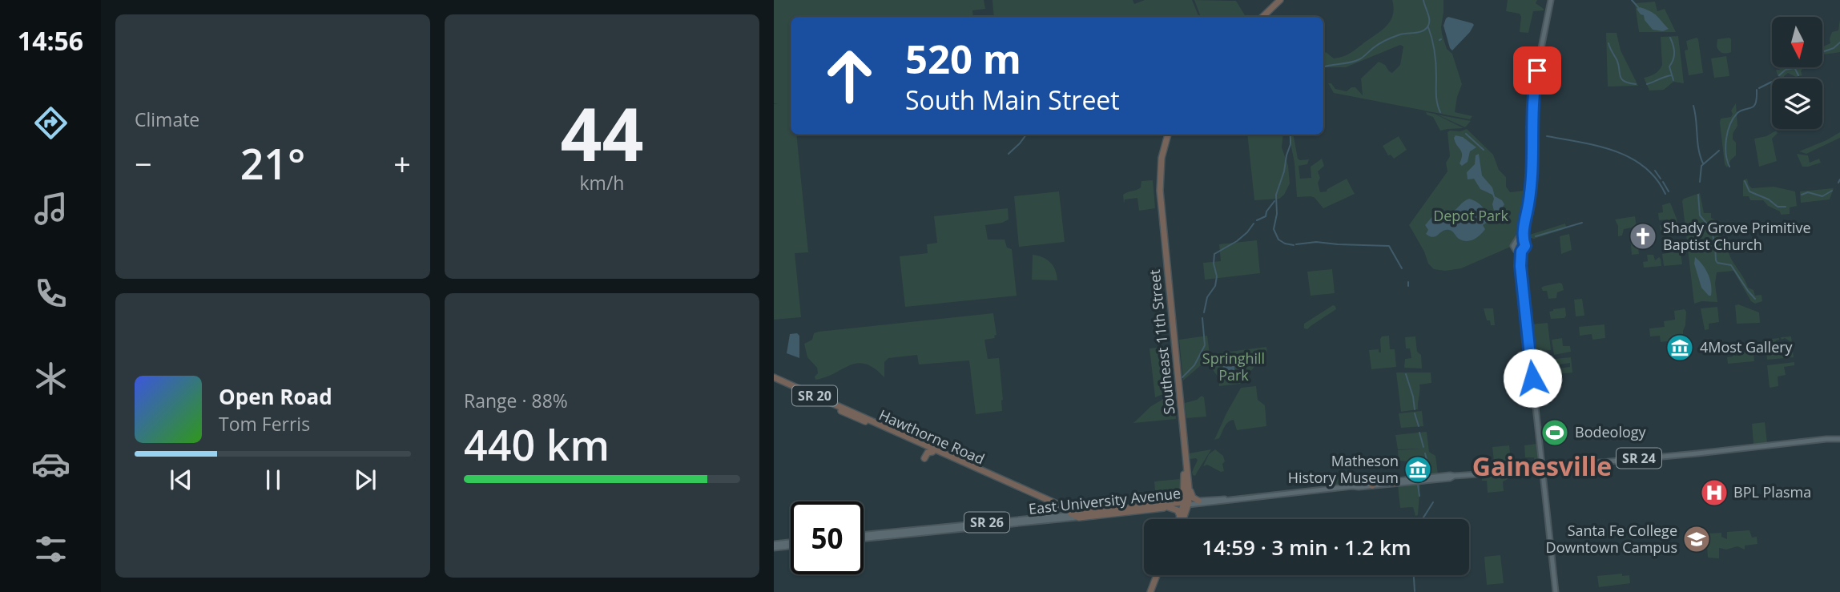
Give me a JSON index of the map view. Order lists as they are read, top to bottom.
{
  "streets": {
    "highway": [
      "Southeast 11th Street",
      "SR 20",
      "Hawthorne Road",
      "East University Avenue"
    ],
    "main road": ["SR 24", "SR 26"]
  },
  "crossings": [
    ["Southeast 11th Street", "East University Avenue"],
    ["Hawthorne Road", "East University Avenue"],
    ["SR 24", "East University Avenue"]
  ],
  "districts": ["Gainesville"],
  "parks": ["Depot Park", "Springhill Park"],
  "places": {
    "church": ["Shady Grove Primitive Baptist Church"],
    "museum": ["4Most Gallery", "Matheson History Museum"],
    "sports": ["Bodeology"],
    "hospital": ["BPL Plasma"],
    "school or university": ["Santa Fe College Downtown Campus"]
  },
  "north": "bottom",
  "page": {
    "tabs": "14:56",
    "tile": [
      "Climate",
      ["44", "km/h"],
      ["Range · 88%", "440 km"]
    ],
    "turn": ["520 m", "South Main Street"],
    "heat": ["−", "21°", "+"],
    "song": ["Open Road", "Tom Ferris"],
    "limit": "50",
    "trip": "14:59 · 3 min · 1.2 km"
  }
}
